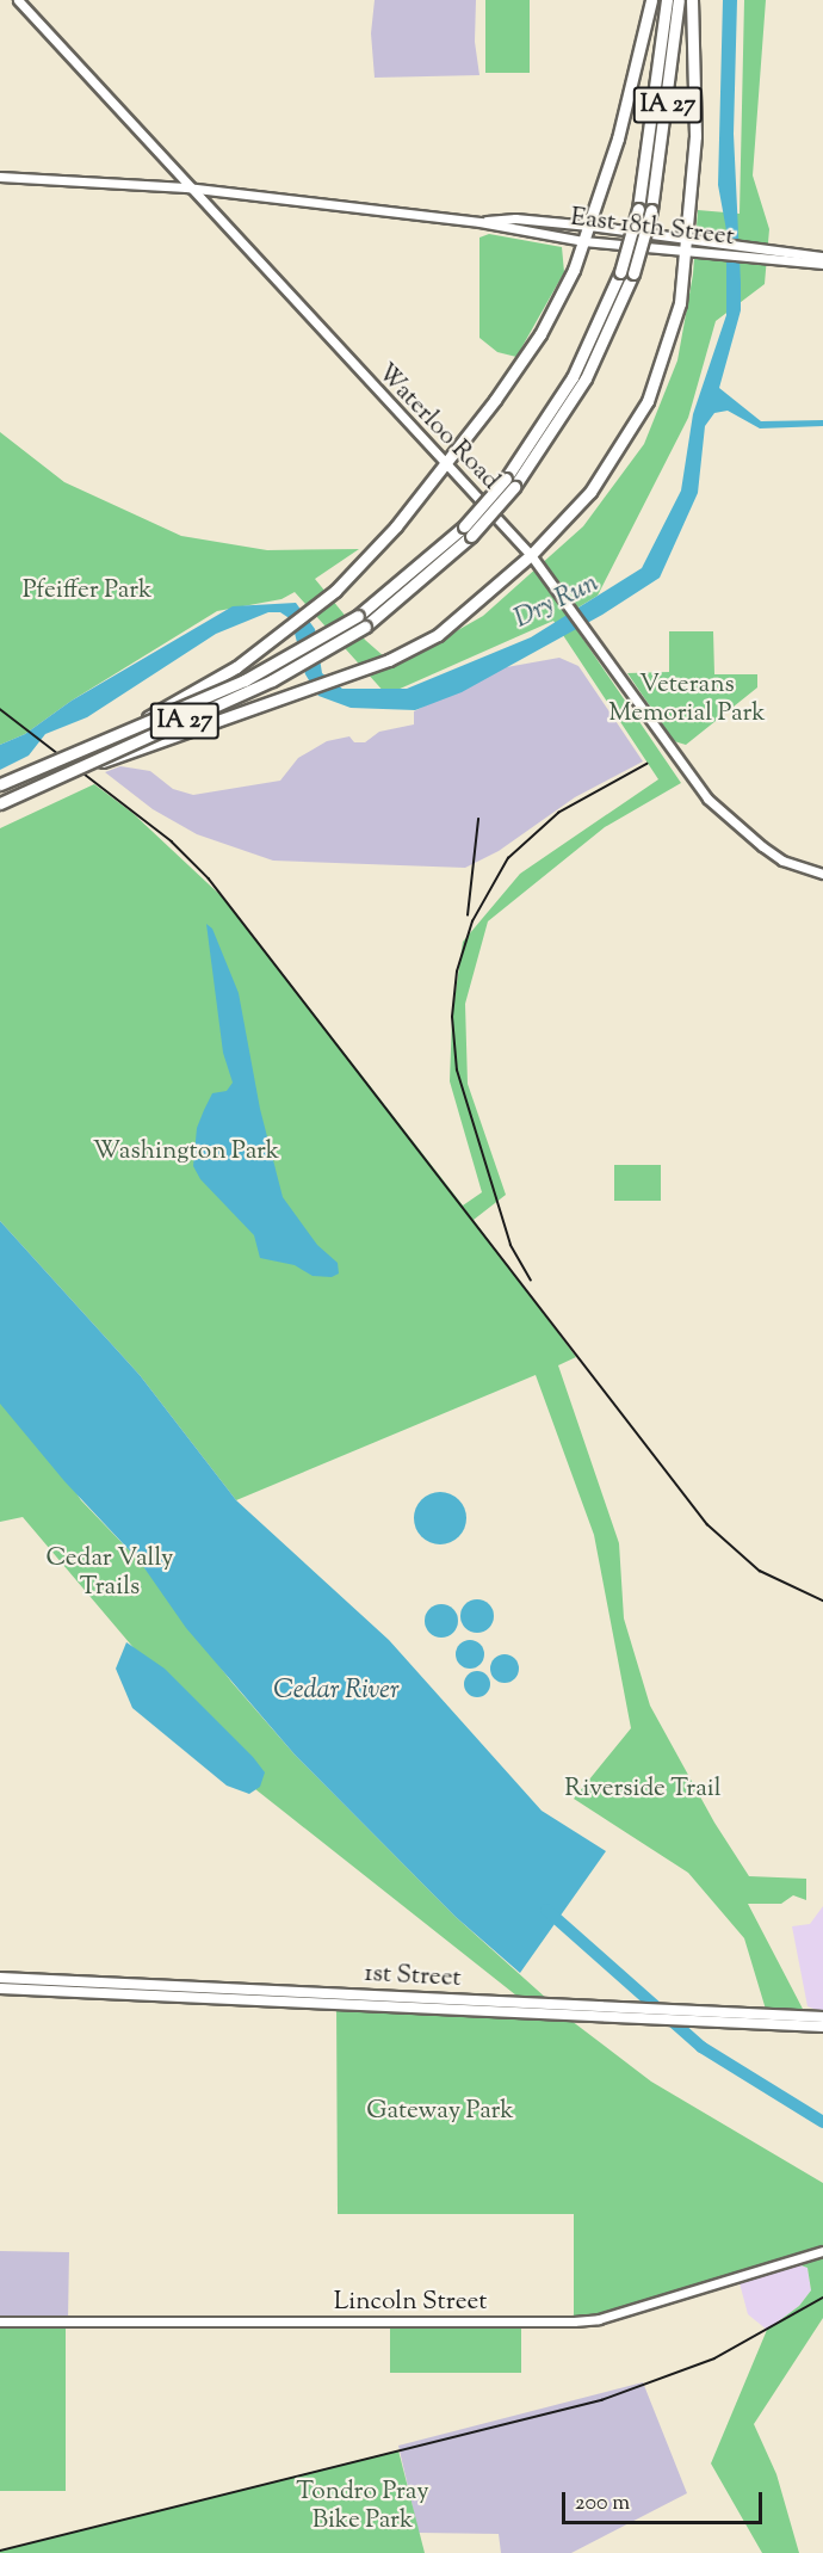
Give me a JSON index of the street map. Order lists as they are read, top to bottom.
{
  "streets": {
    "highway": ["IA 27"],
    "main road": [
      "East 18th Street",
      "Waterloo Road",
      "1st Street",
      "Lincoln Street"
    ]
  },
  "crossings": [
    ["East 18th Street", "Waterloo Road"]
  ],
  "water": ["Dry Run", "Cedar River"],
  "parks": [
    "Pfeiffer Park",
    "Veterans Memorial Park",
    "Washington Park",
    "Cedar Vally Trails",
    "Riverside Trail",
    "Gateway Park",
    "Tondro Pray Bike Park"
  ],
  "scale_bar": "200 m"
}
